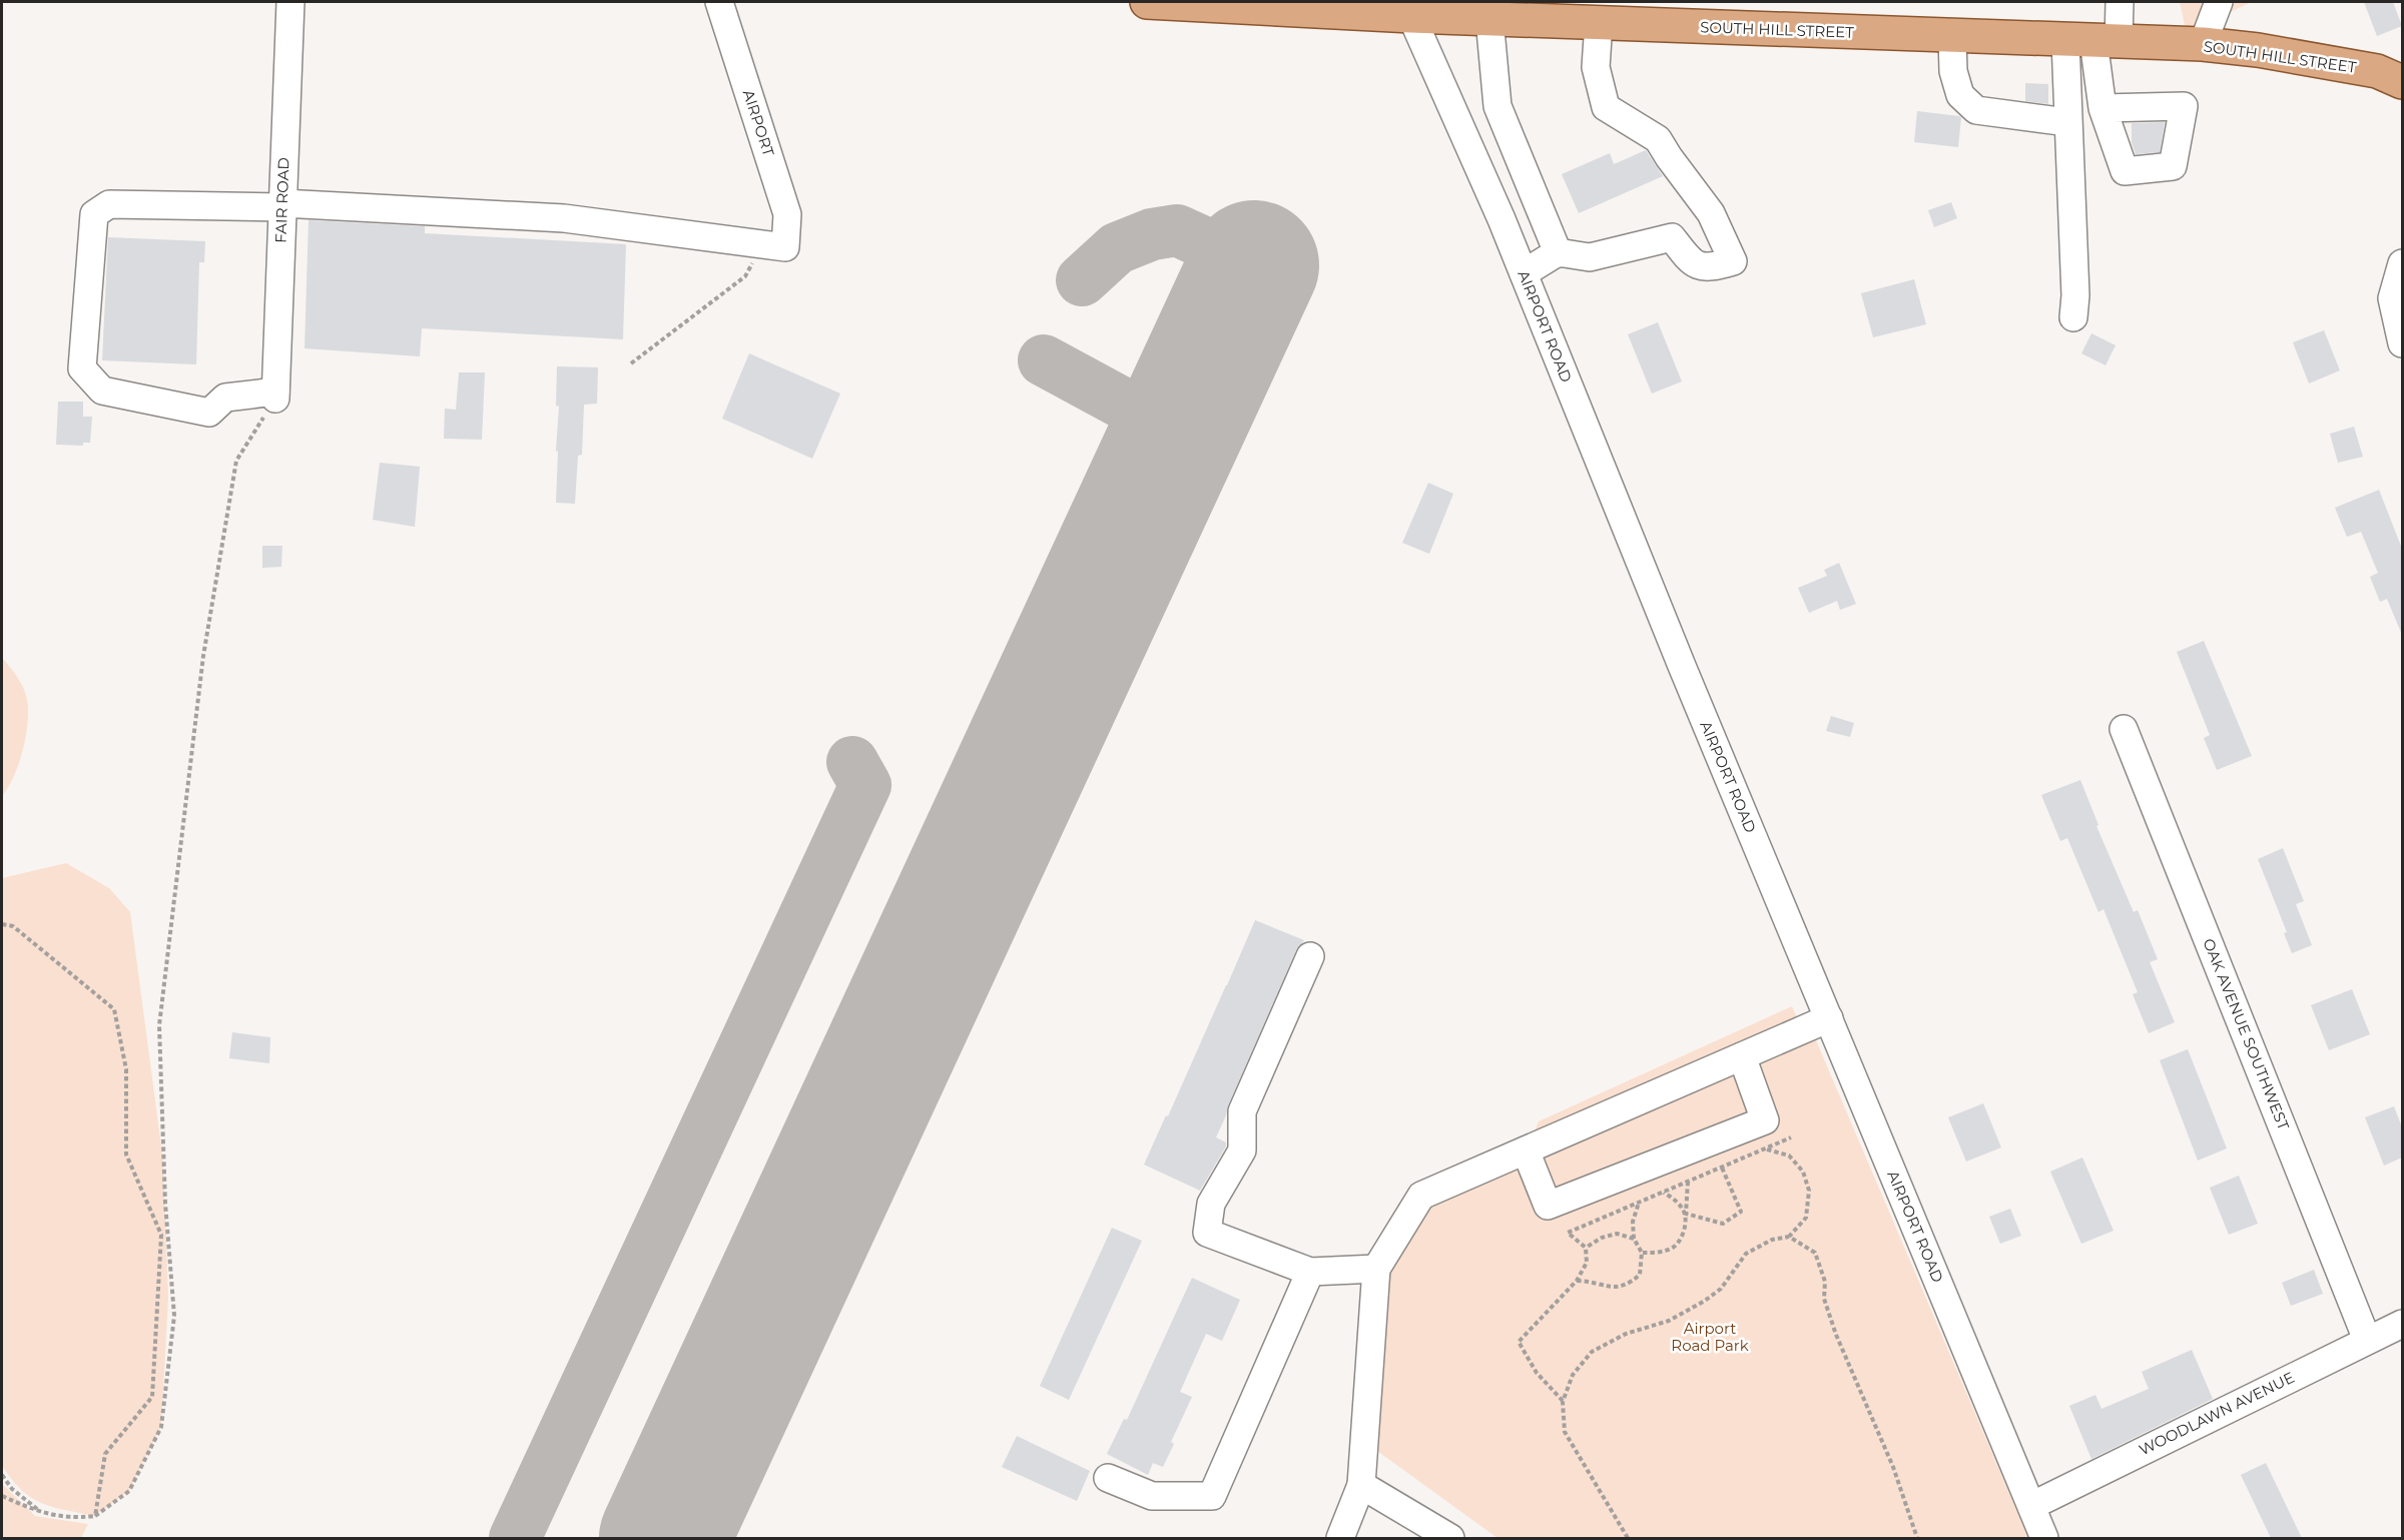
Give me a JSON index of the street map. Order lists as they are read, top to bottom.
{
  "streets": {
    "main road": ["SOUTH HILL STREET"],
    "street": [
      "AIRPORT",
      "FAIR ROAD",
      "AIRPORT ROAD",
      "OAK AVENUE SOUTHWEST",
      "WOODLAWN AVENUE"
    ]
  },
  "crossings": [
    ["SOUTH HILL STREET", "AIRPORT ROAD"],
    ["AIRPORT ROAD", "WOODLAWN AVENUE"],
    ["OAK AVENUE SOUTHWEST", "WOODLAWN AVENUE"]
  ],
  "parks": ["Airport Road Park"]
}
